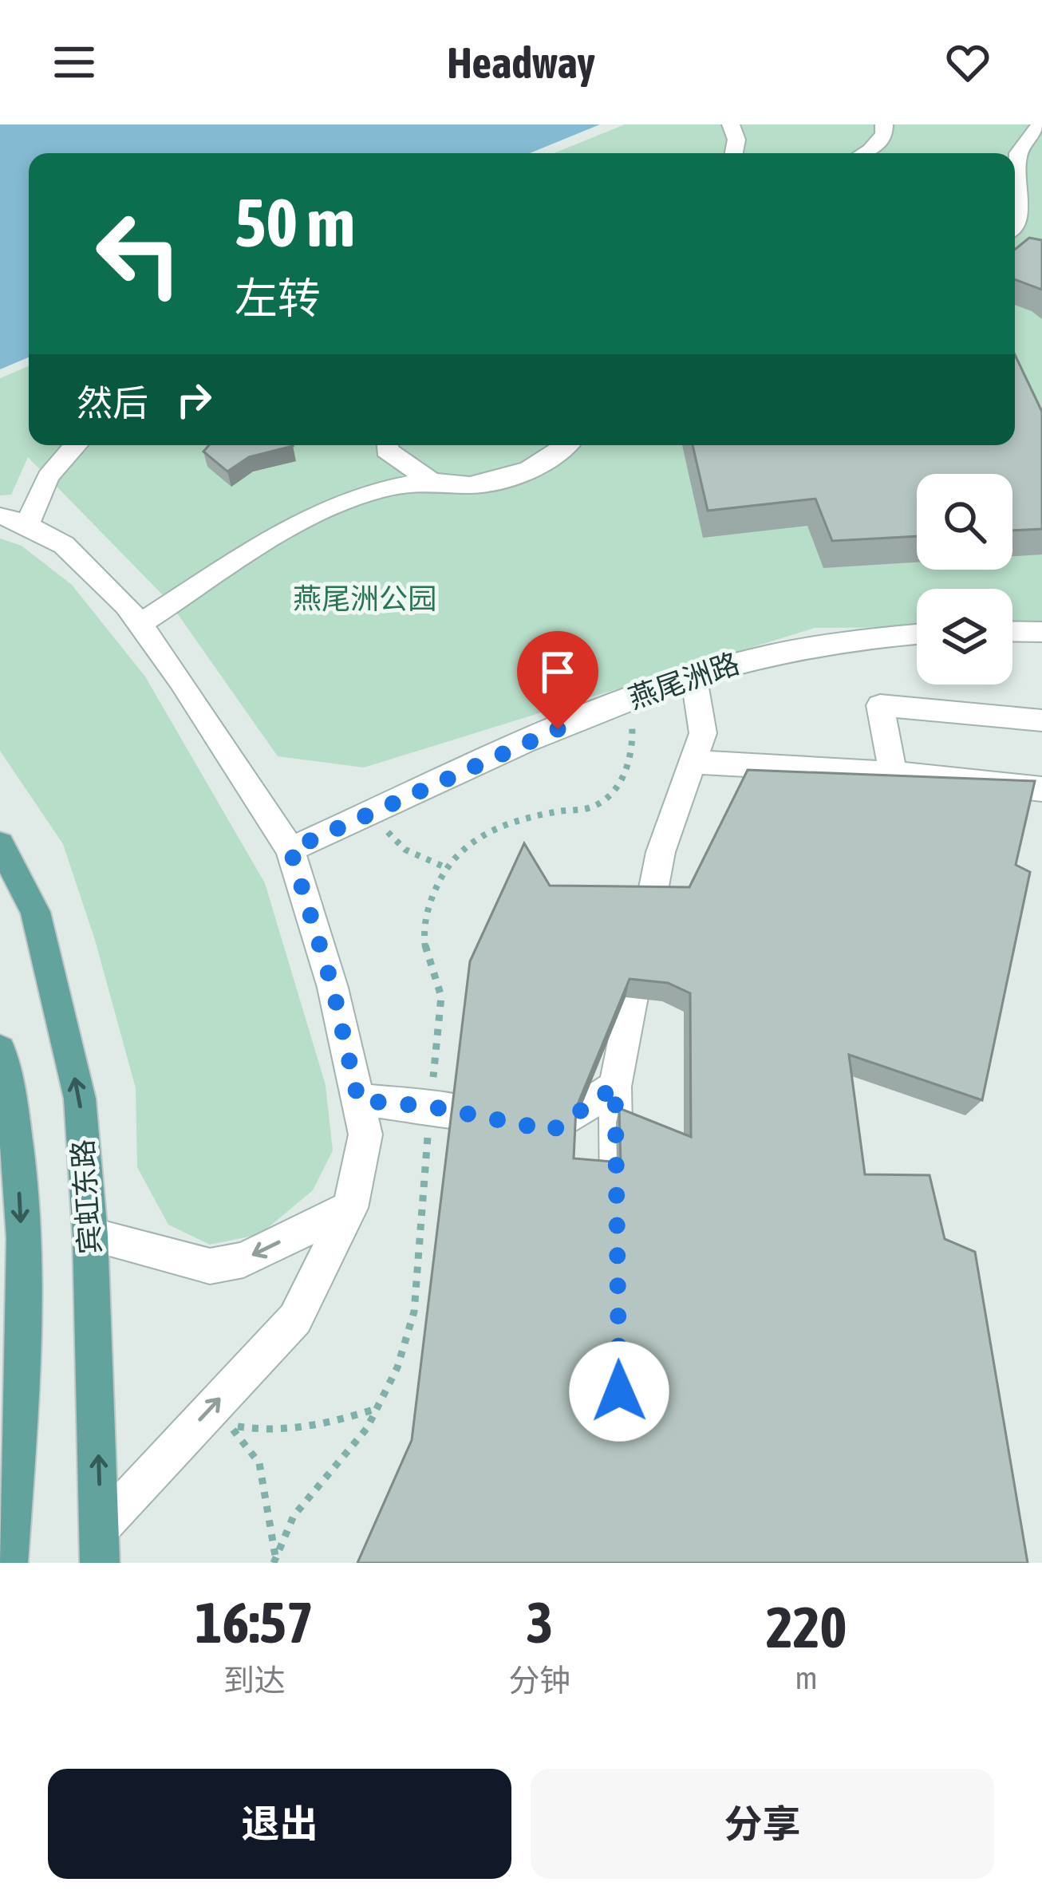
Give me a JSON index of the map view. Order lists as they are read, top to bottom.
{
  "streets": {
    "main road": ["宾虹东路"],
    "street": ["燕尾洲路"]
  },
  "parks": ["燕尾洲公园"],
  "page": {
    "header": "Headway",
    "turn": ["50 m", "左转"],
    "then": "然后",
    "eta": [
      "16:57",
      "到达",
      "3",
      "分钟",
      "220",
      "m"
    ],
    "buttons": ["退出", "分享"]
  }
}
